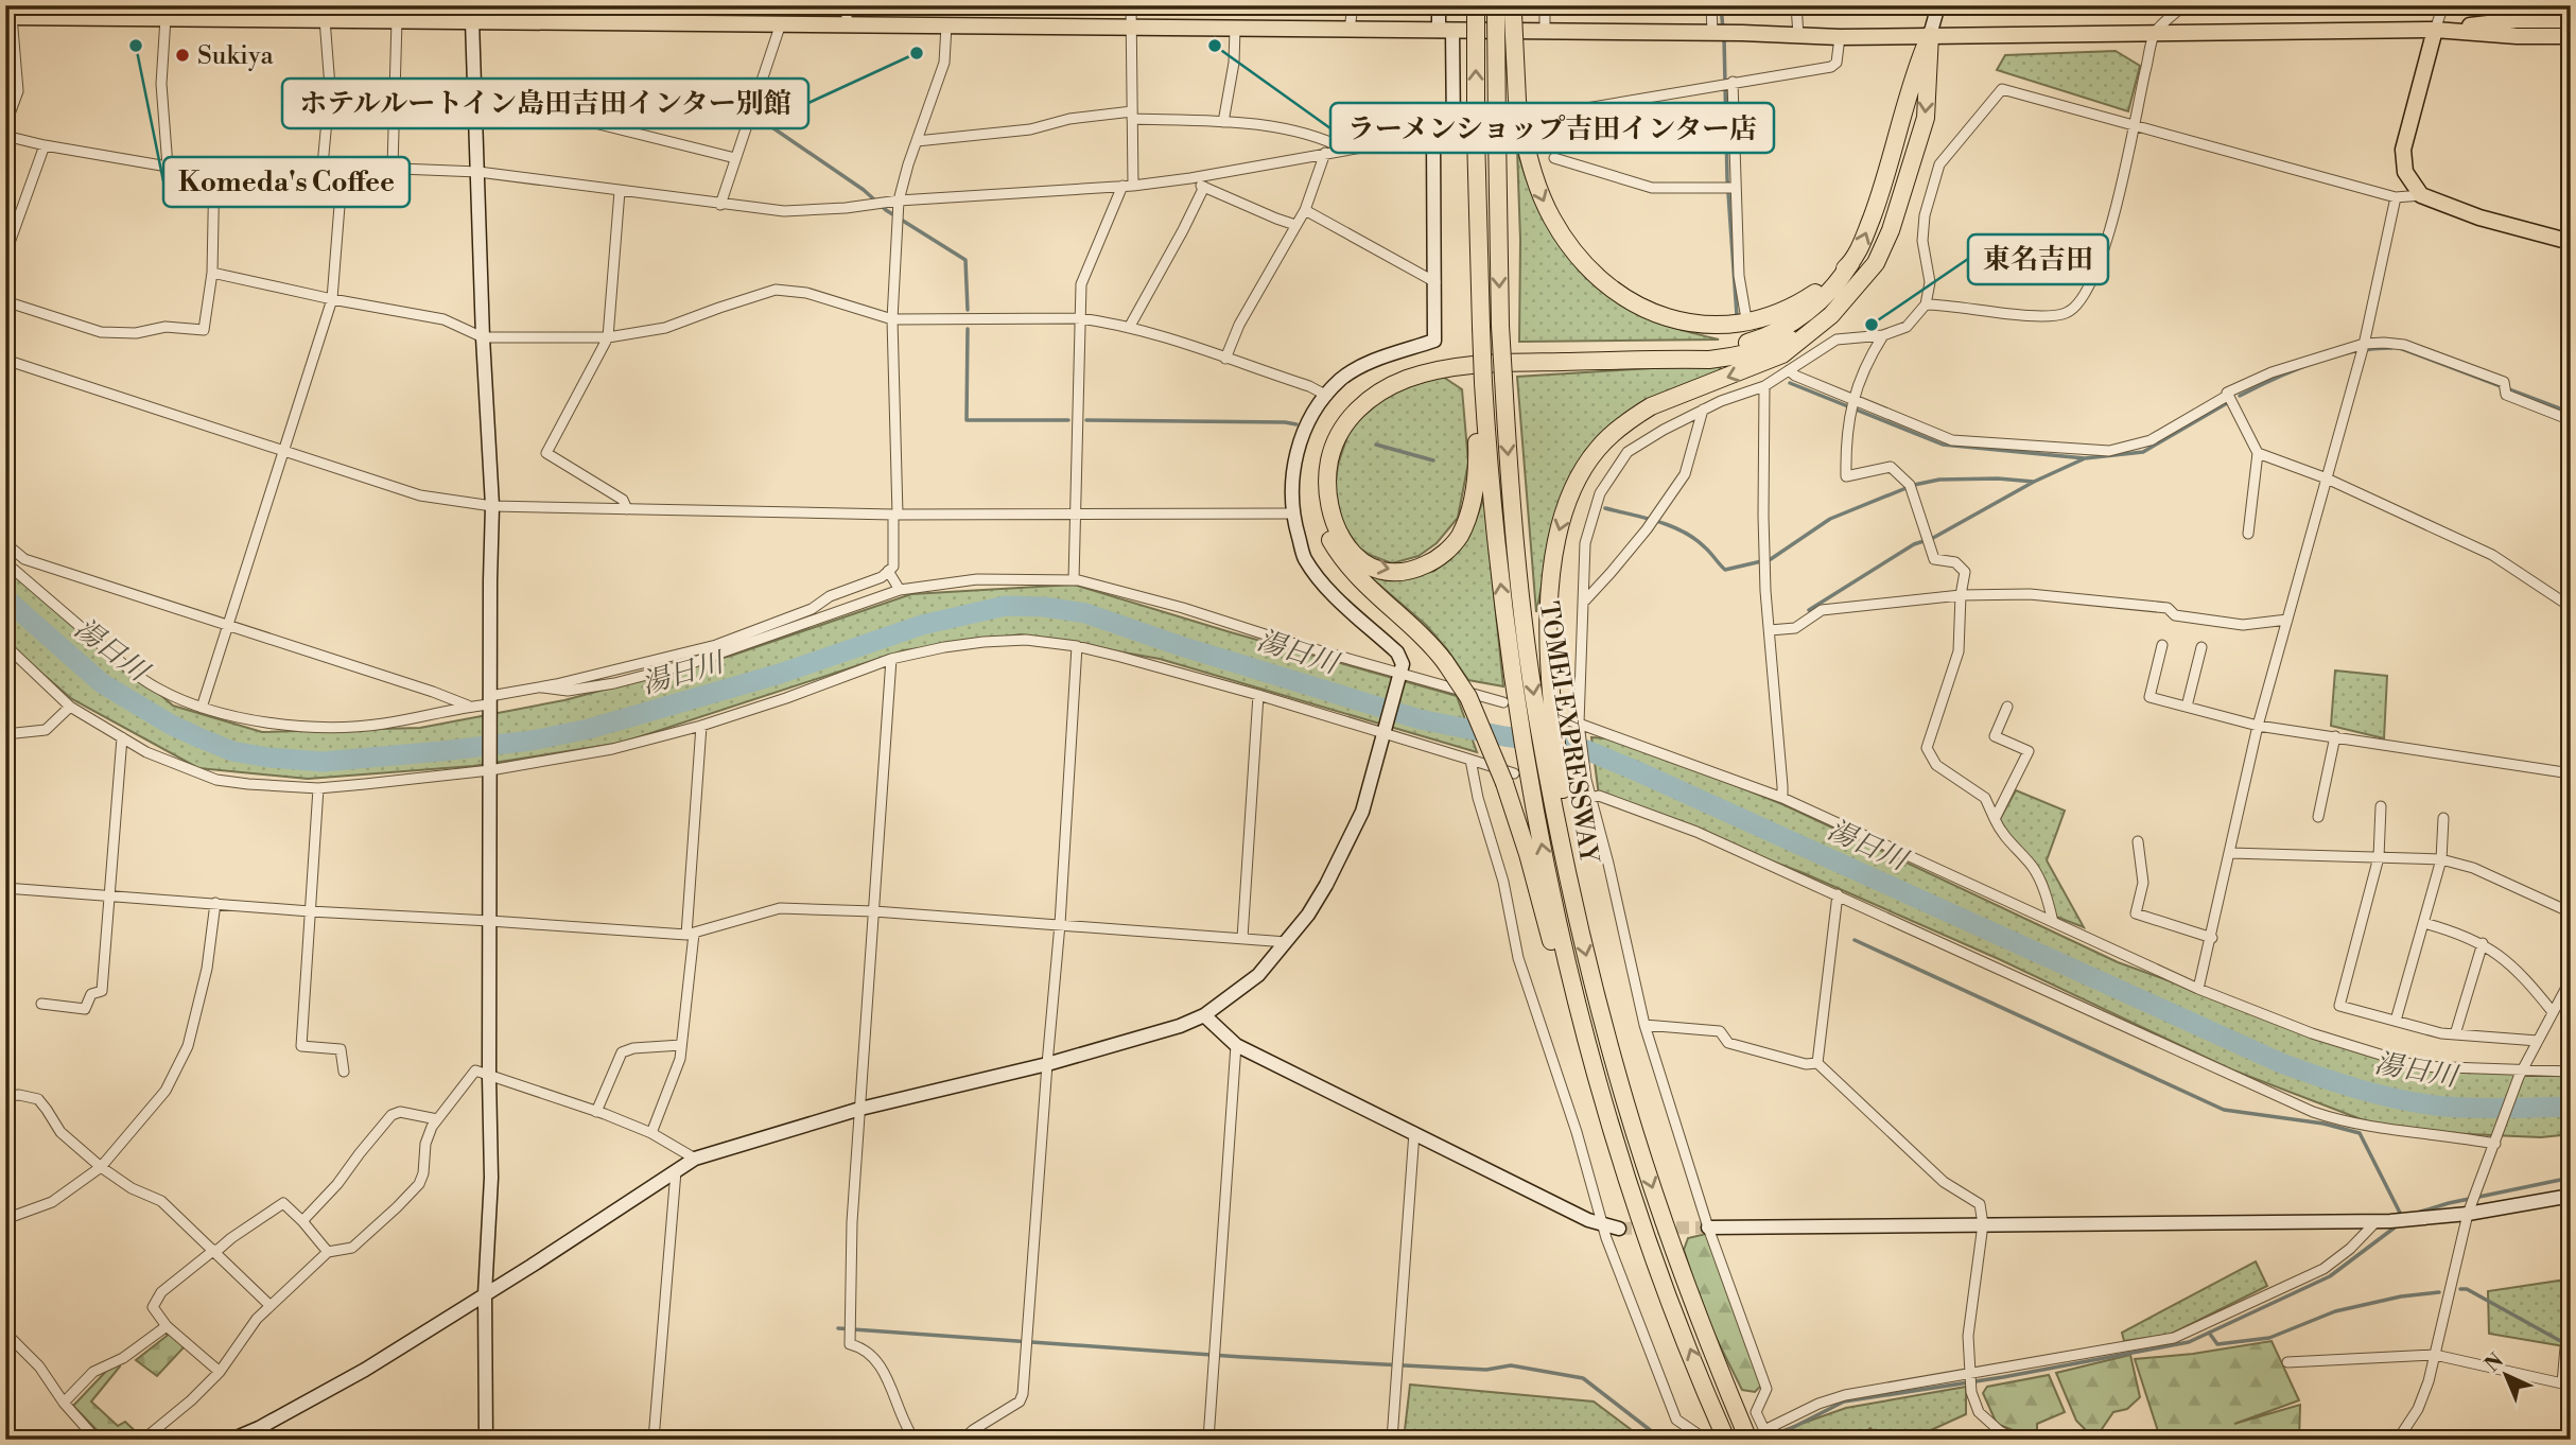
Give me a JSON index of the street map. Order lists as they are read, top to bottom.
{
  "streets": {
    "highway": ["TOMEI EXPRESSWAY"]
  },
  "water": ["湯日川"],
  "places": [
    "Komeda's Coffee",
    "ラーメンショップ吉田インター店",
    "ホテルルートイン島田吉田インター別館",
    "Sukiya",
    "東名吉田"
  ],
  "north": "top left"
}
